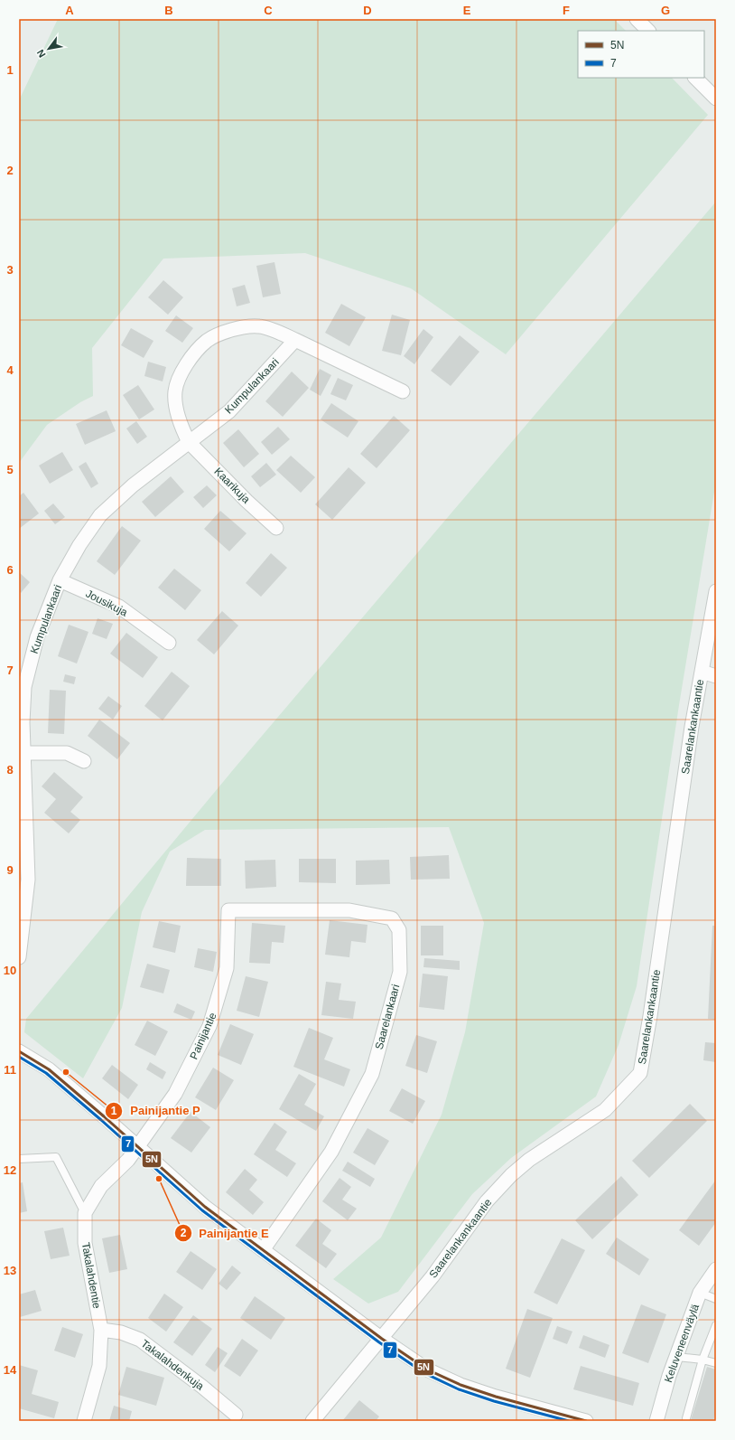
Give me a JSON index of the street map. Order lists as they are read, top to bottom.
{
  "streets": {
    "street": [
      "Kumpulankaari",
      "Kaarikuja",
      "Jousikuja",
      "Saarelankankaantie",
      "Saarelankaari",
      "Painijantie",
      "Takalahdentie",
      "Keluveneenväylä",
      "Takalahdenkuja"
    ]
  },
  "crossings": [
    ["Kumpulankaari", "Kaarikuja"],
    ["Kumpulankaari", "Jousikuja"],
    ["Saarelankaari", "Painijantie"],
    ["Takalahdentie", "Takalahdenkuja"]
  ],
  "places": ["Painijantie P", "Painijantie E"],
  "lines": ["transit line 5N", "transit line 7"],
  "legend": ["5N", "7"],
  "north": "bottom left",
  "grid": {
    "columns": [
      "A",
      "B",
      "C",
      "D",
      "E",
      "F",
      "G"
    ],
    "rows": [
      "1",
      "2",
      "3",
      "4",
      "5",
      "6",
      "7",
      "8",
      "9",
      "10",
      "11",
      "12",
      "13",
      "14"
    ]
  }
}
